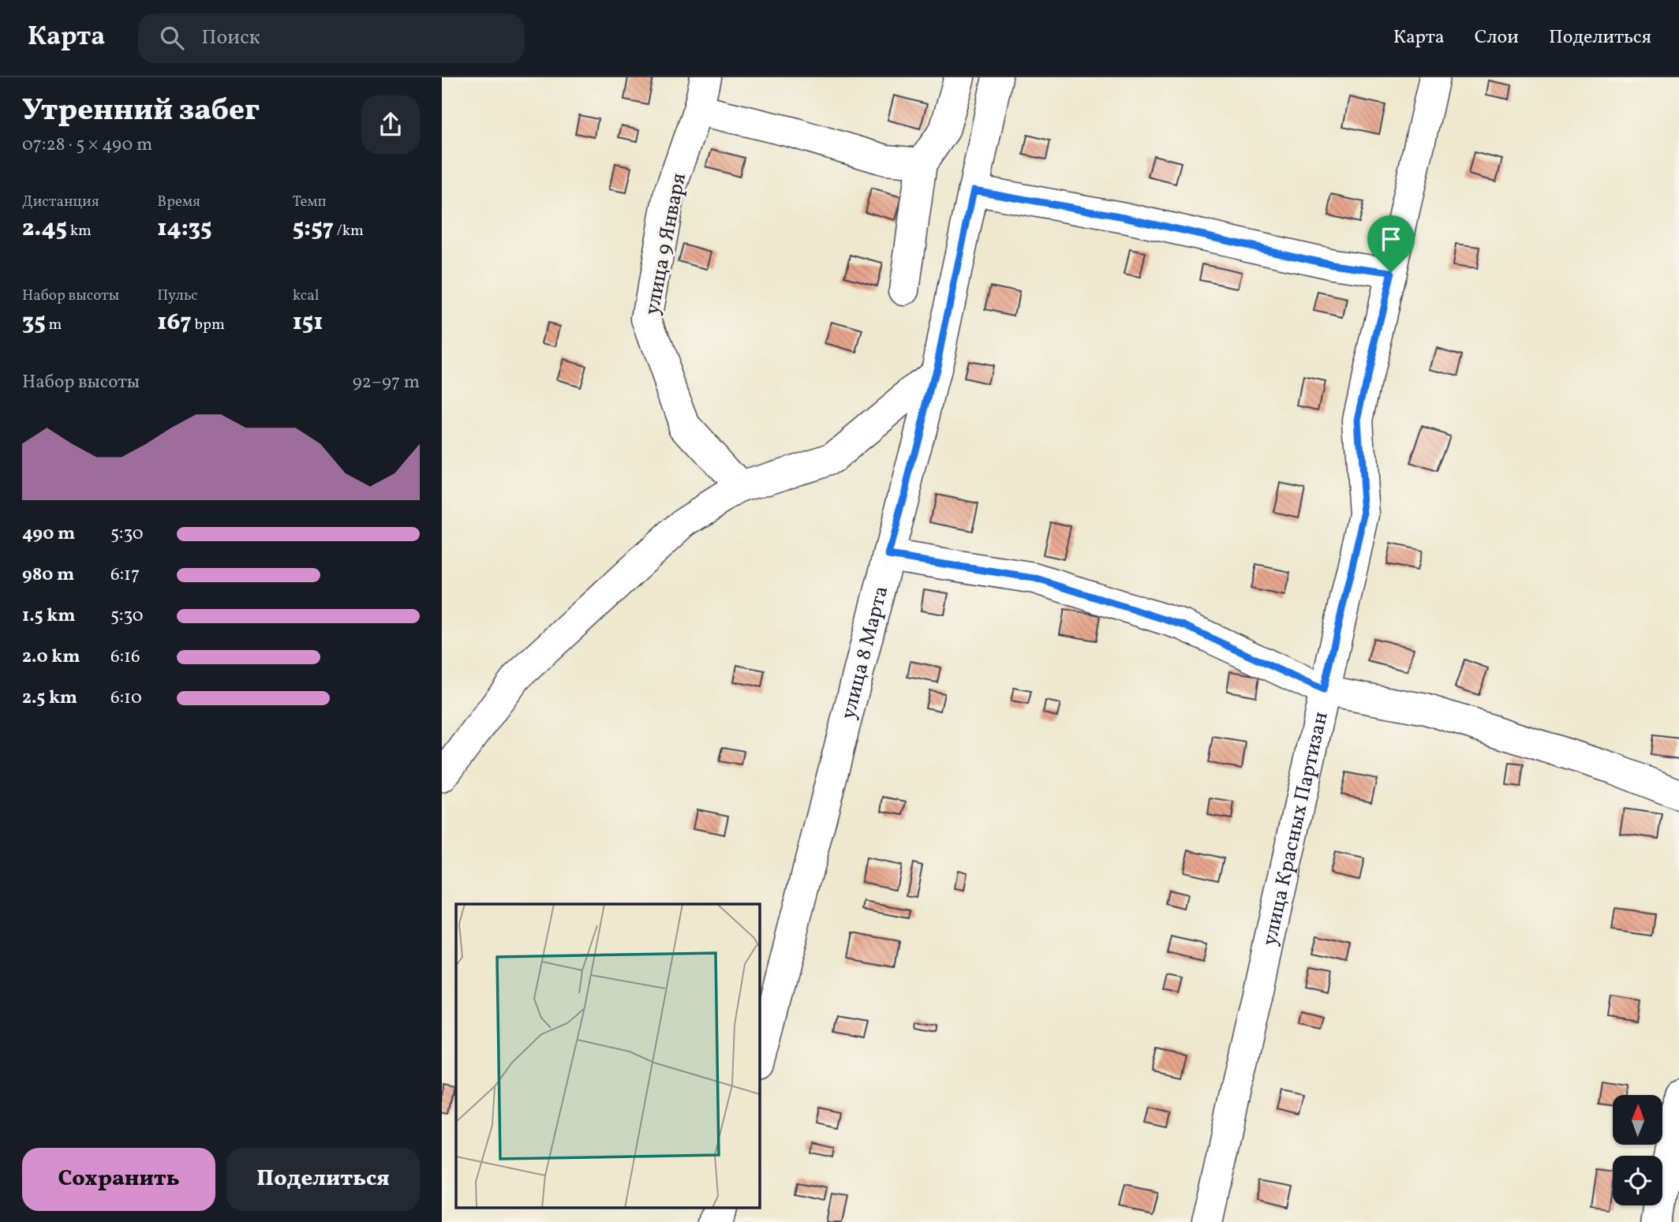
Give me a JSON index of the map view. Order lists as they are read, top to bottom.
{
  "streets": {
    "street": ["улица 9 Января", "улица 8 Марта", "улица Красных Партизан"]
  },
  "north": "top",
  "page": {
    "header": "Карта",
    "search": "Поиск",
    "nav": ["Карта", "Слои", "Поделиться"],
    "heading": ["Утренний забег", "07:28 · 5 × 490 m"],
    "stats": [
      ["Дистанция", "2.45 km"],
      ["Время", "14:35"],
      ["Темп", "5:57 /km"],
      ["Набор высоты", "35 m"],
      ["Пульс", "167 bpm"],
      ["kcal", "151"]
    ],
    "chart": ["Набор высоты", "92–97 m"],
    "list": [
      {
        "name": "490 m",
        "note": "5:30"
      },
      {
        "name": "980 m",
        "note": "6:17"
      },
      {
        "name": "1.5 km",
        "note": "5:30"
      },
      {
        "name": "2.0 km",
        "note": "6:16"
      },
      {
        "name": "2.5 km",
        "note": "6:10"
      }
    ],
    "buttons": ["Сохранить", "Поделиться"]
  }
}
